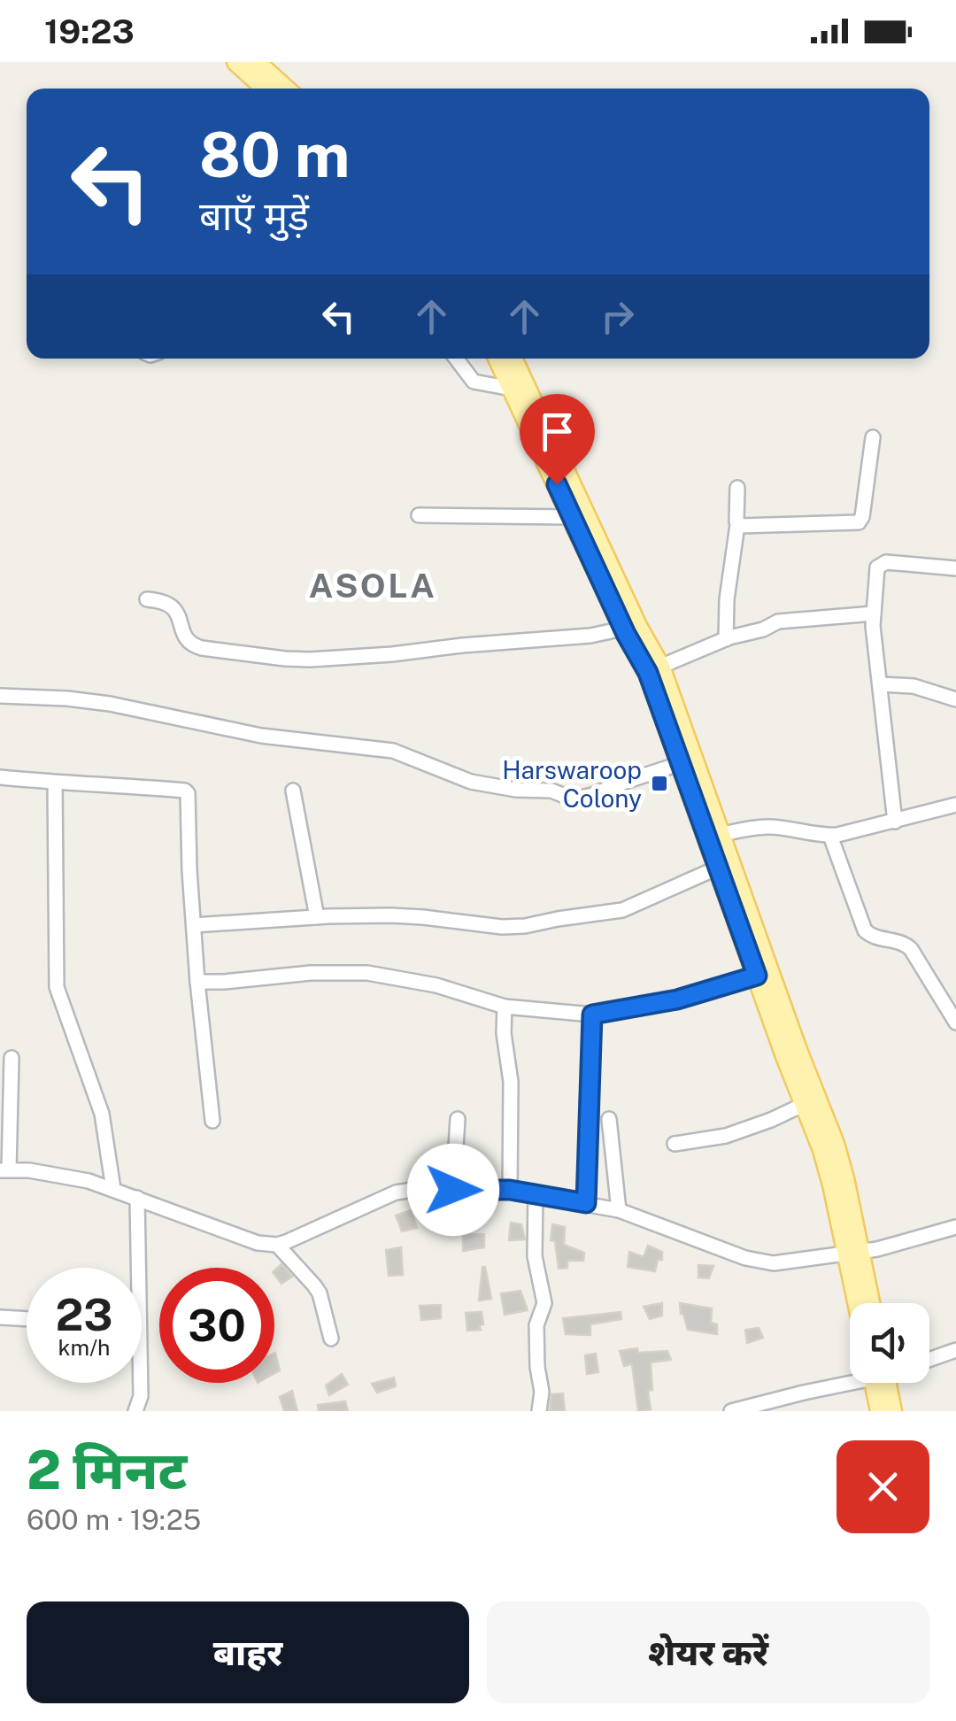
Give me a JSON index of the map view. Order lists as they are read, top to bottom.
{
  "districts": ["ASOLA"],
  "places": {
    "transit": ["Harswaroop Colony"]
  },
  "page": {
    "status": "19:23",
    "turn": ["80 m", "बाएँ मुड़ें"],
    "speed": "23 km/h",
    "limit": "30",
    "heading": ["2 मिनट", "600 m · 19:25"],
    "buttons": ["बाहर", "शेयर करें"]
  }
}
